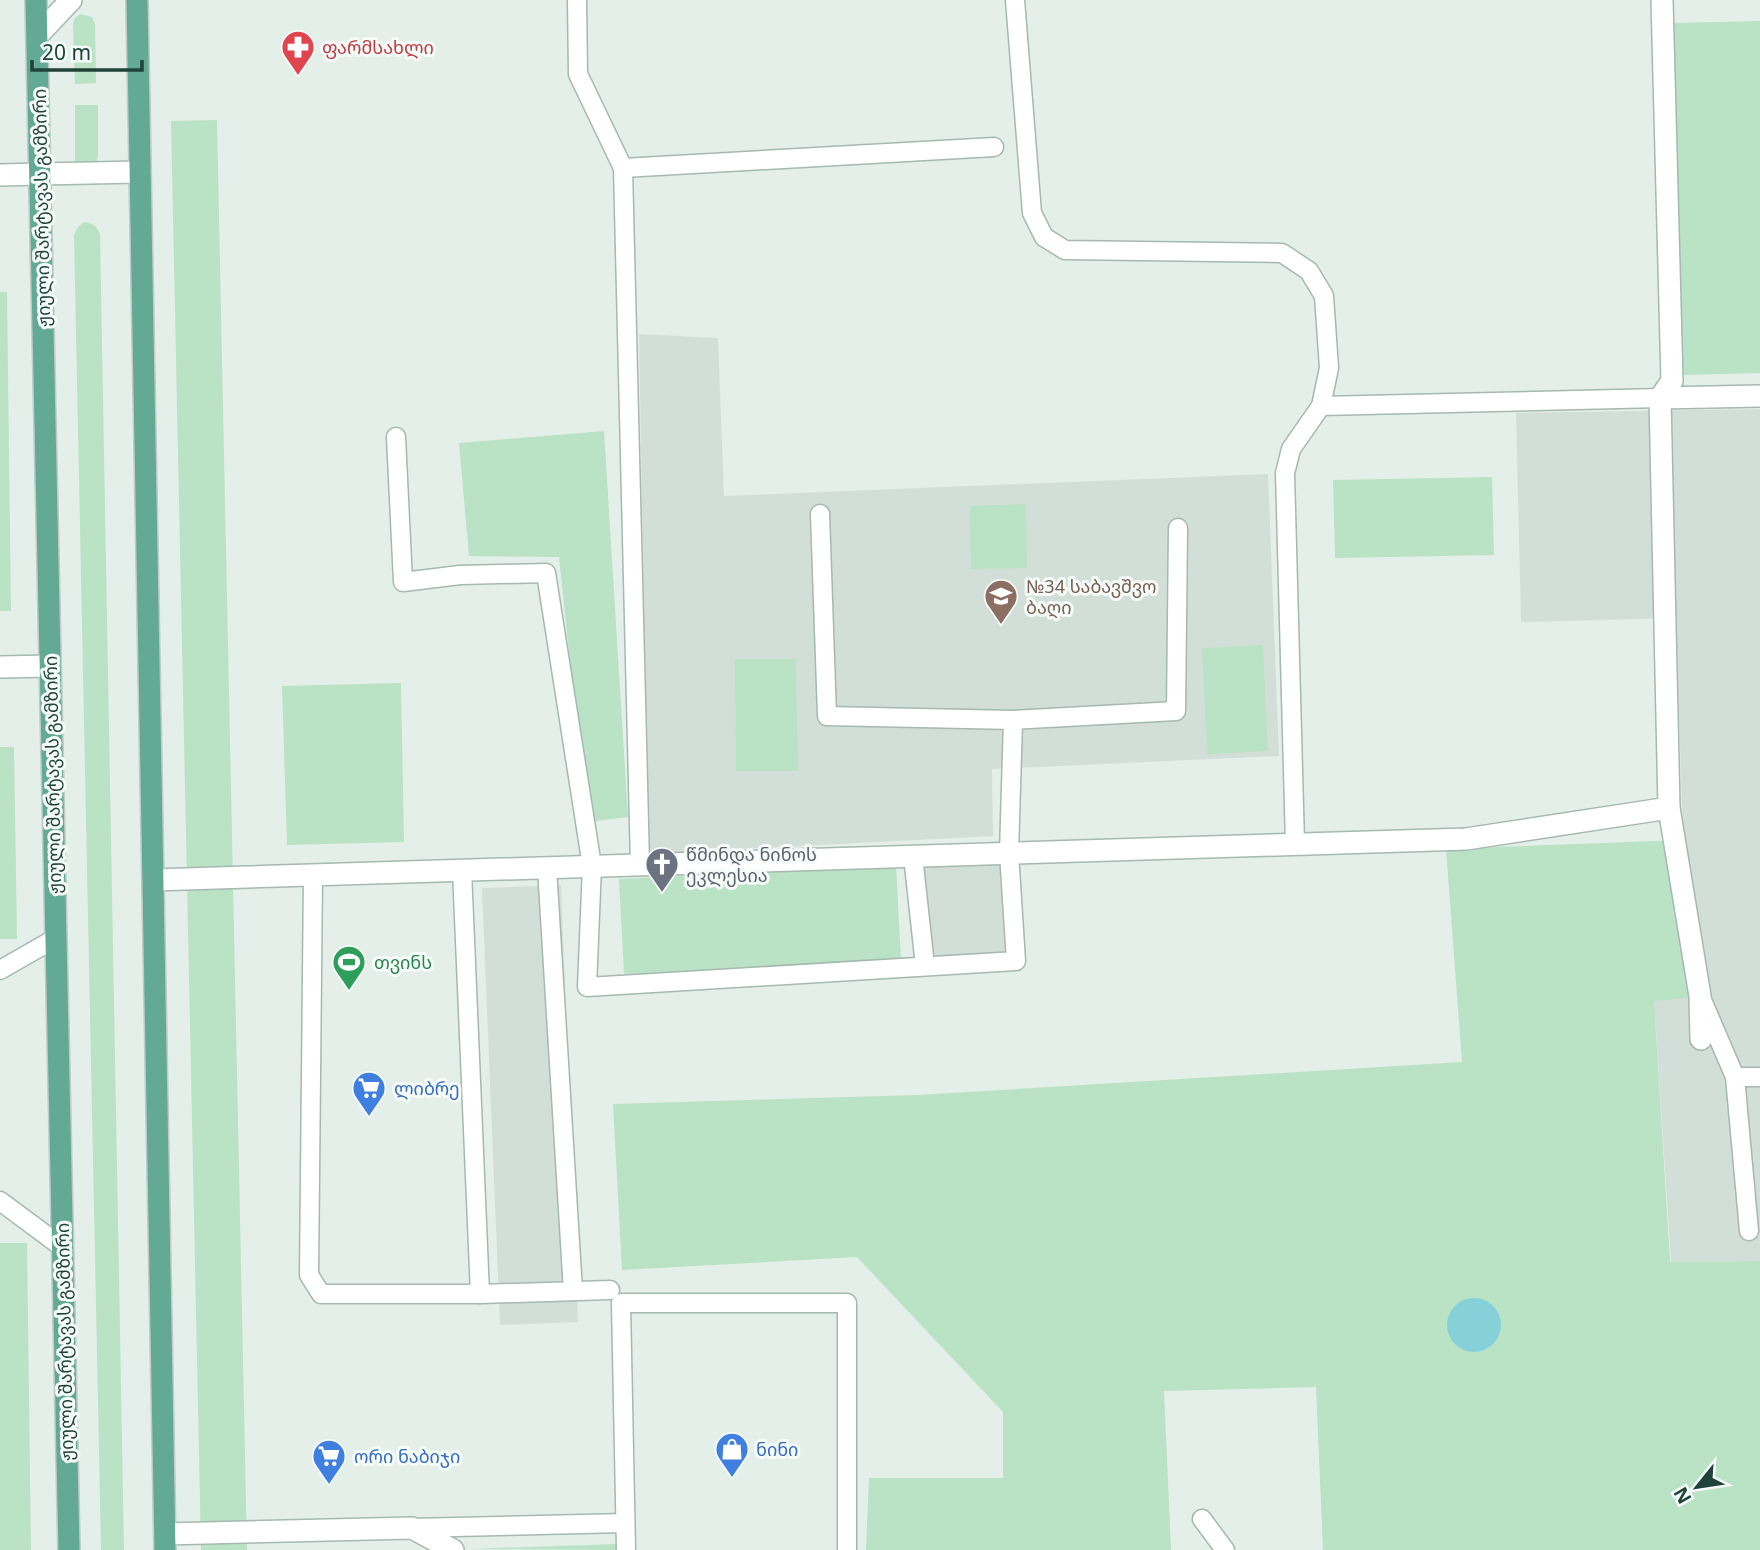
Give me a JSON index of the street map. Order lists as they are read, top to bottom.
{
  "streets": {
    "main road": ["ჟიული შარტავას გამზირი"]
  },
  "places": {
    "pharmacy": ["ფარმსახლი"],
    "school or university": ["№34 საბავშვო ბაღი"],
    "church": ["წმინდა ნინოს ეკლესია"],
    "sports": ["თვინს"],
    "supermarket": ["ლიბრე", "ორი ნაბიჯი"],
    "shop": ["ნინი"]
  },
  "scale_bar": "20 m",
  "north": "bottom left"
}
